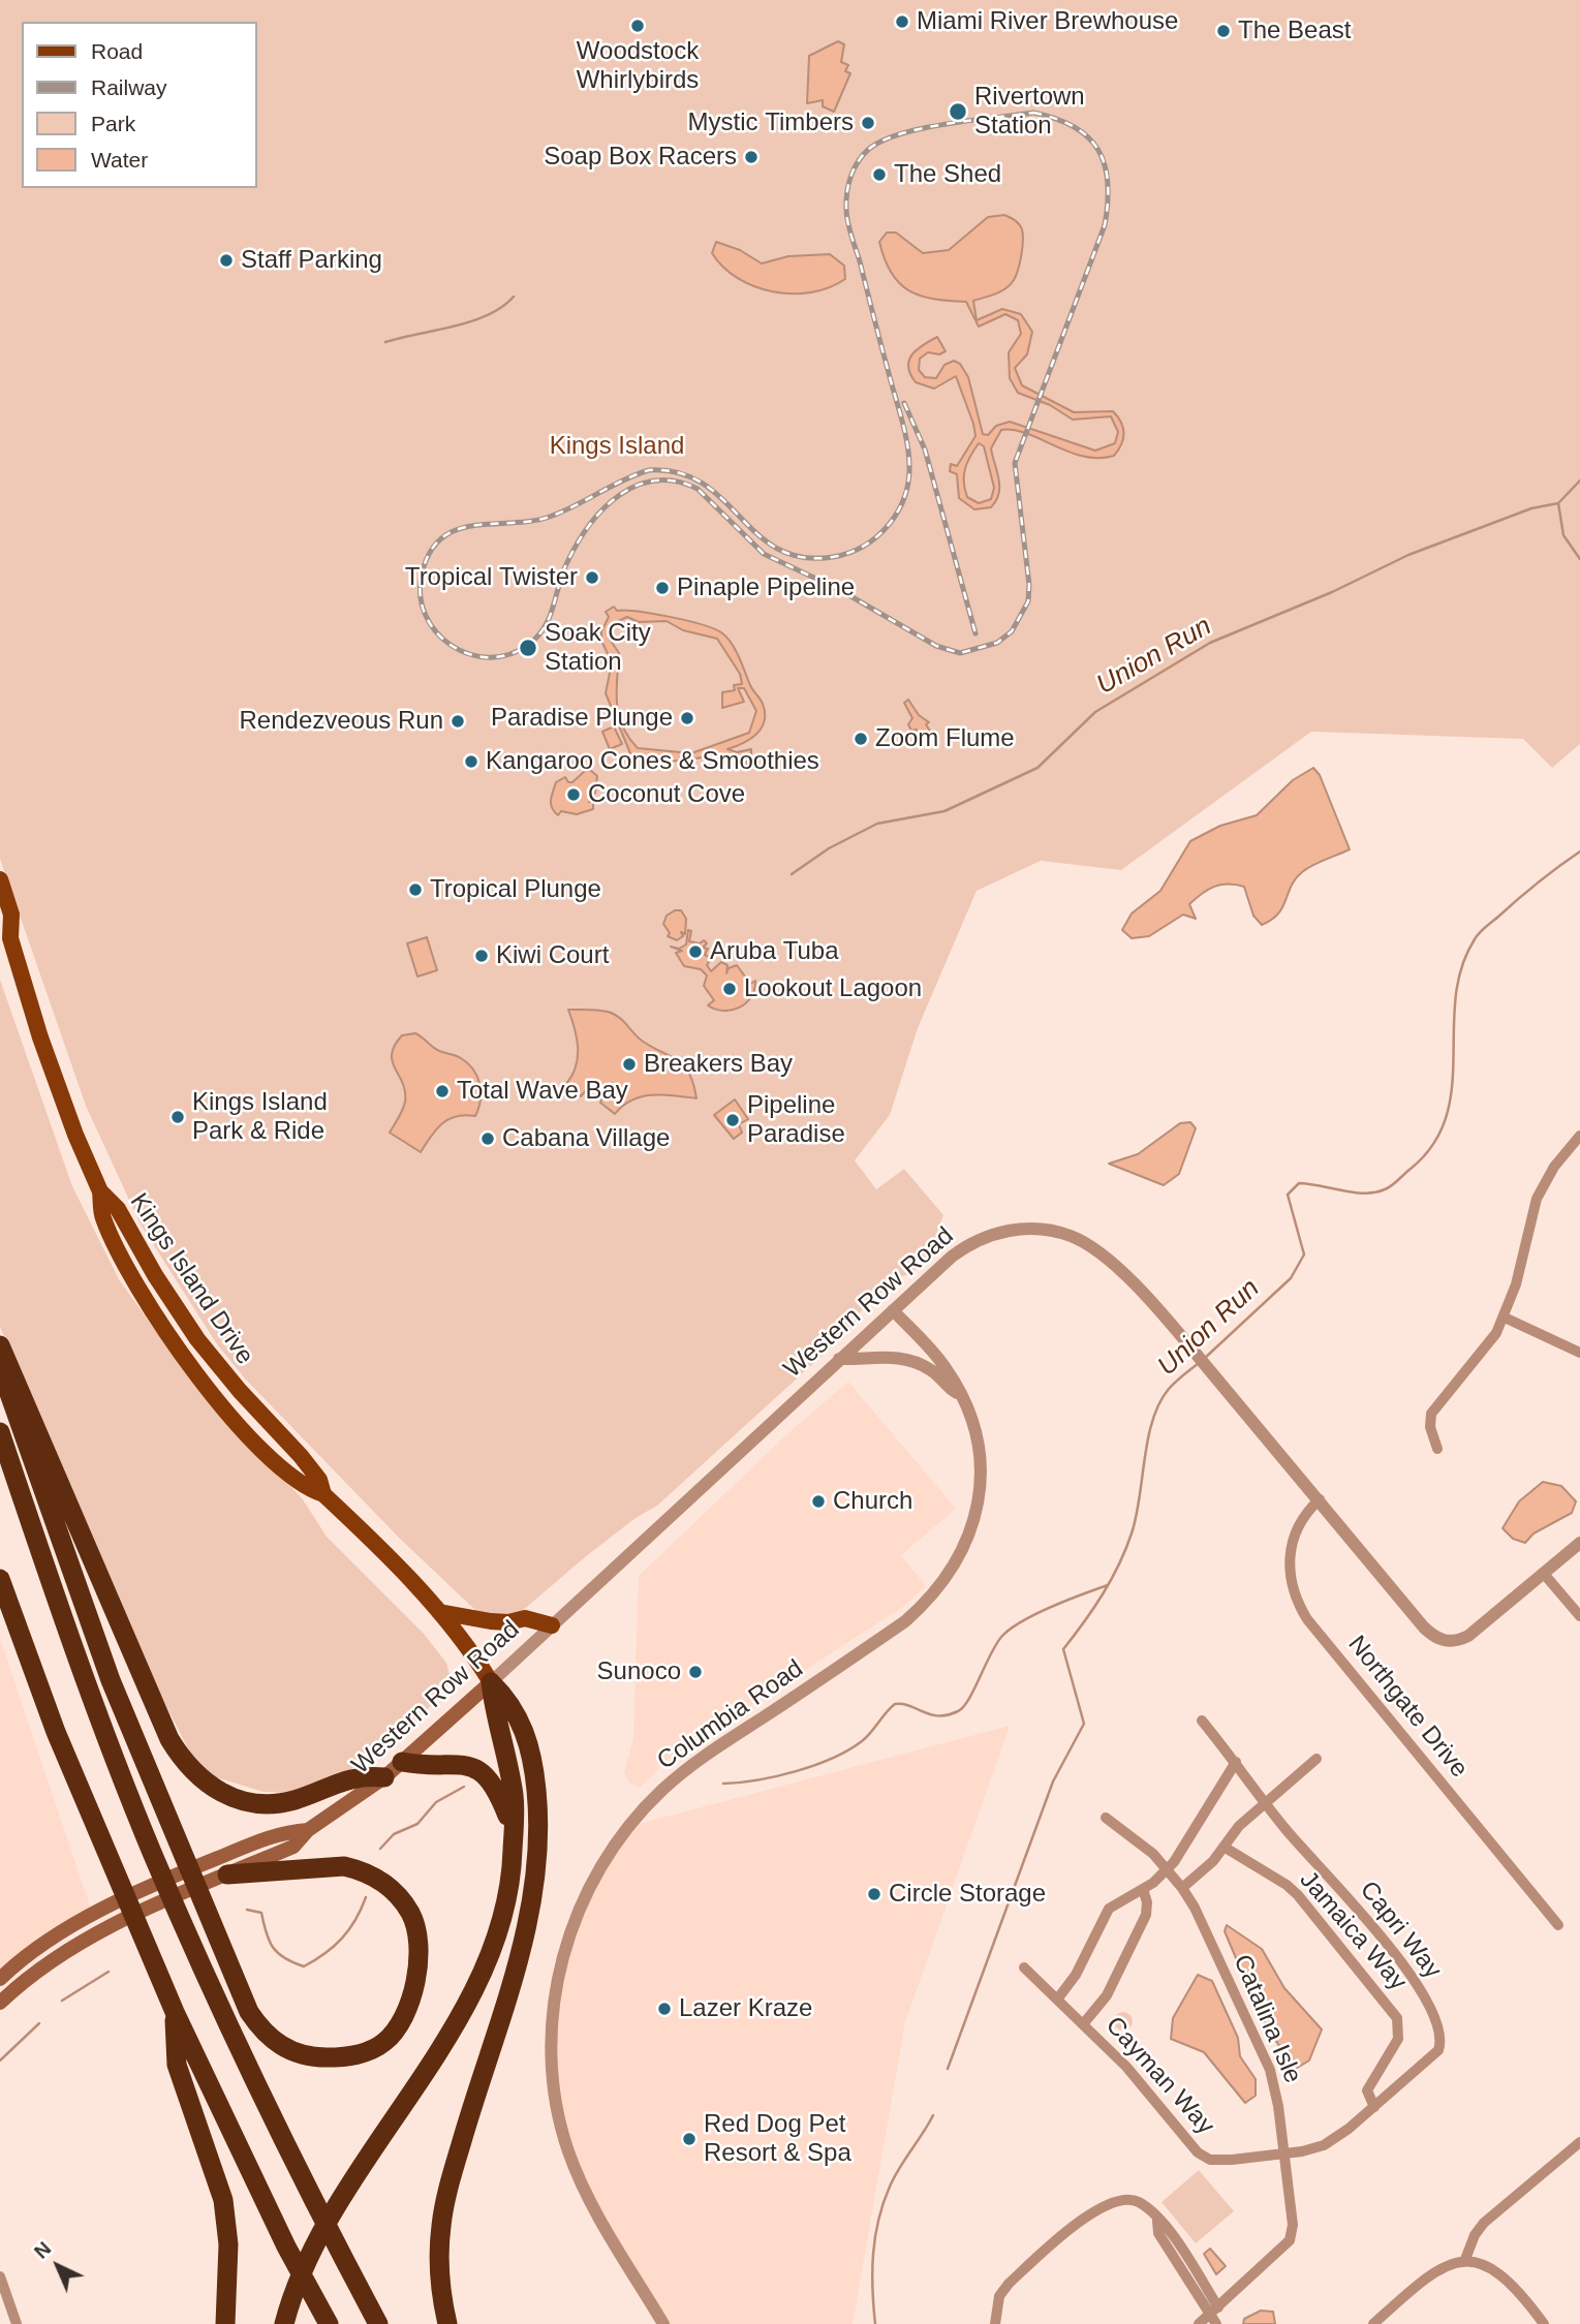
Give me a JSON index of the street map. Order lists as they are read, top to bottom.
{
  "streets": {
    "main road": ["Kings Island Drive", "Western Row Road"],
    "street": [
      "Northgate Drive",
      "Columbia Road",
      "Capri Way",
      "Jamaica Way",
      "Catalina Isle",
      "Cayman Way"
    ]
  },
  "crossings": [
    ["Kings Island Drive", "Western Row Road"],
    ["Western Row Road", "Northgate Drive"],
    ["Western Row Road", "Columbia Road"],
    ["Capri Way", "Jamaica Way"],
    ["Capri Way", "Catalina Isle"],
    ["Capri Way", "Cayman Way"],
    ["Catalina Isle", "Cayman Way"]
  ],
  "water": ["Union Run"],
  "parks": ["Kings Island"],
  "places": [
    "Miami River Brewhouse",
    "Woodstock Whirlybirds",
    "The Beast",
    "Rivertown Station",
    "Mystic Timbers",
    "Soap Box Racers",
    "The Shed",
    "Staff Parking",
    "Tropical Twister",
    "Pinaple Pipeline",
    "Soak City Station",
    "Paradise Plunge",
    "Rendezveous Run",
    "Zoom Flume",
    "Kangaroo Cones & Smoothies",
    "Coconut Cove",
    "Tropical Plunge",
    "Aruba Tuba",
    "Kiwi Court",
    "Lookout Lagoon",
    "Breakers Bay",
    "Total Wave Bay",
    "Kings Island Park & Ride",
    "Pipeline Paradise",
    "Cabana Village",
    "Church",
    "Sunoco",
    "Circle Storage",
    "Lazer Kraze",
    "Red Dog Pet Resort & Spa"
  ],
  "legend": [
    "Road",
    "Railway",
    "Park",
    "Water"
  ],
  "north": "top left"
}
